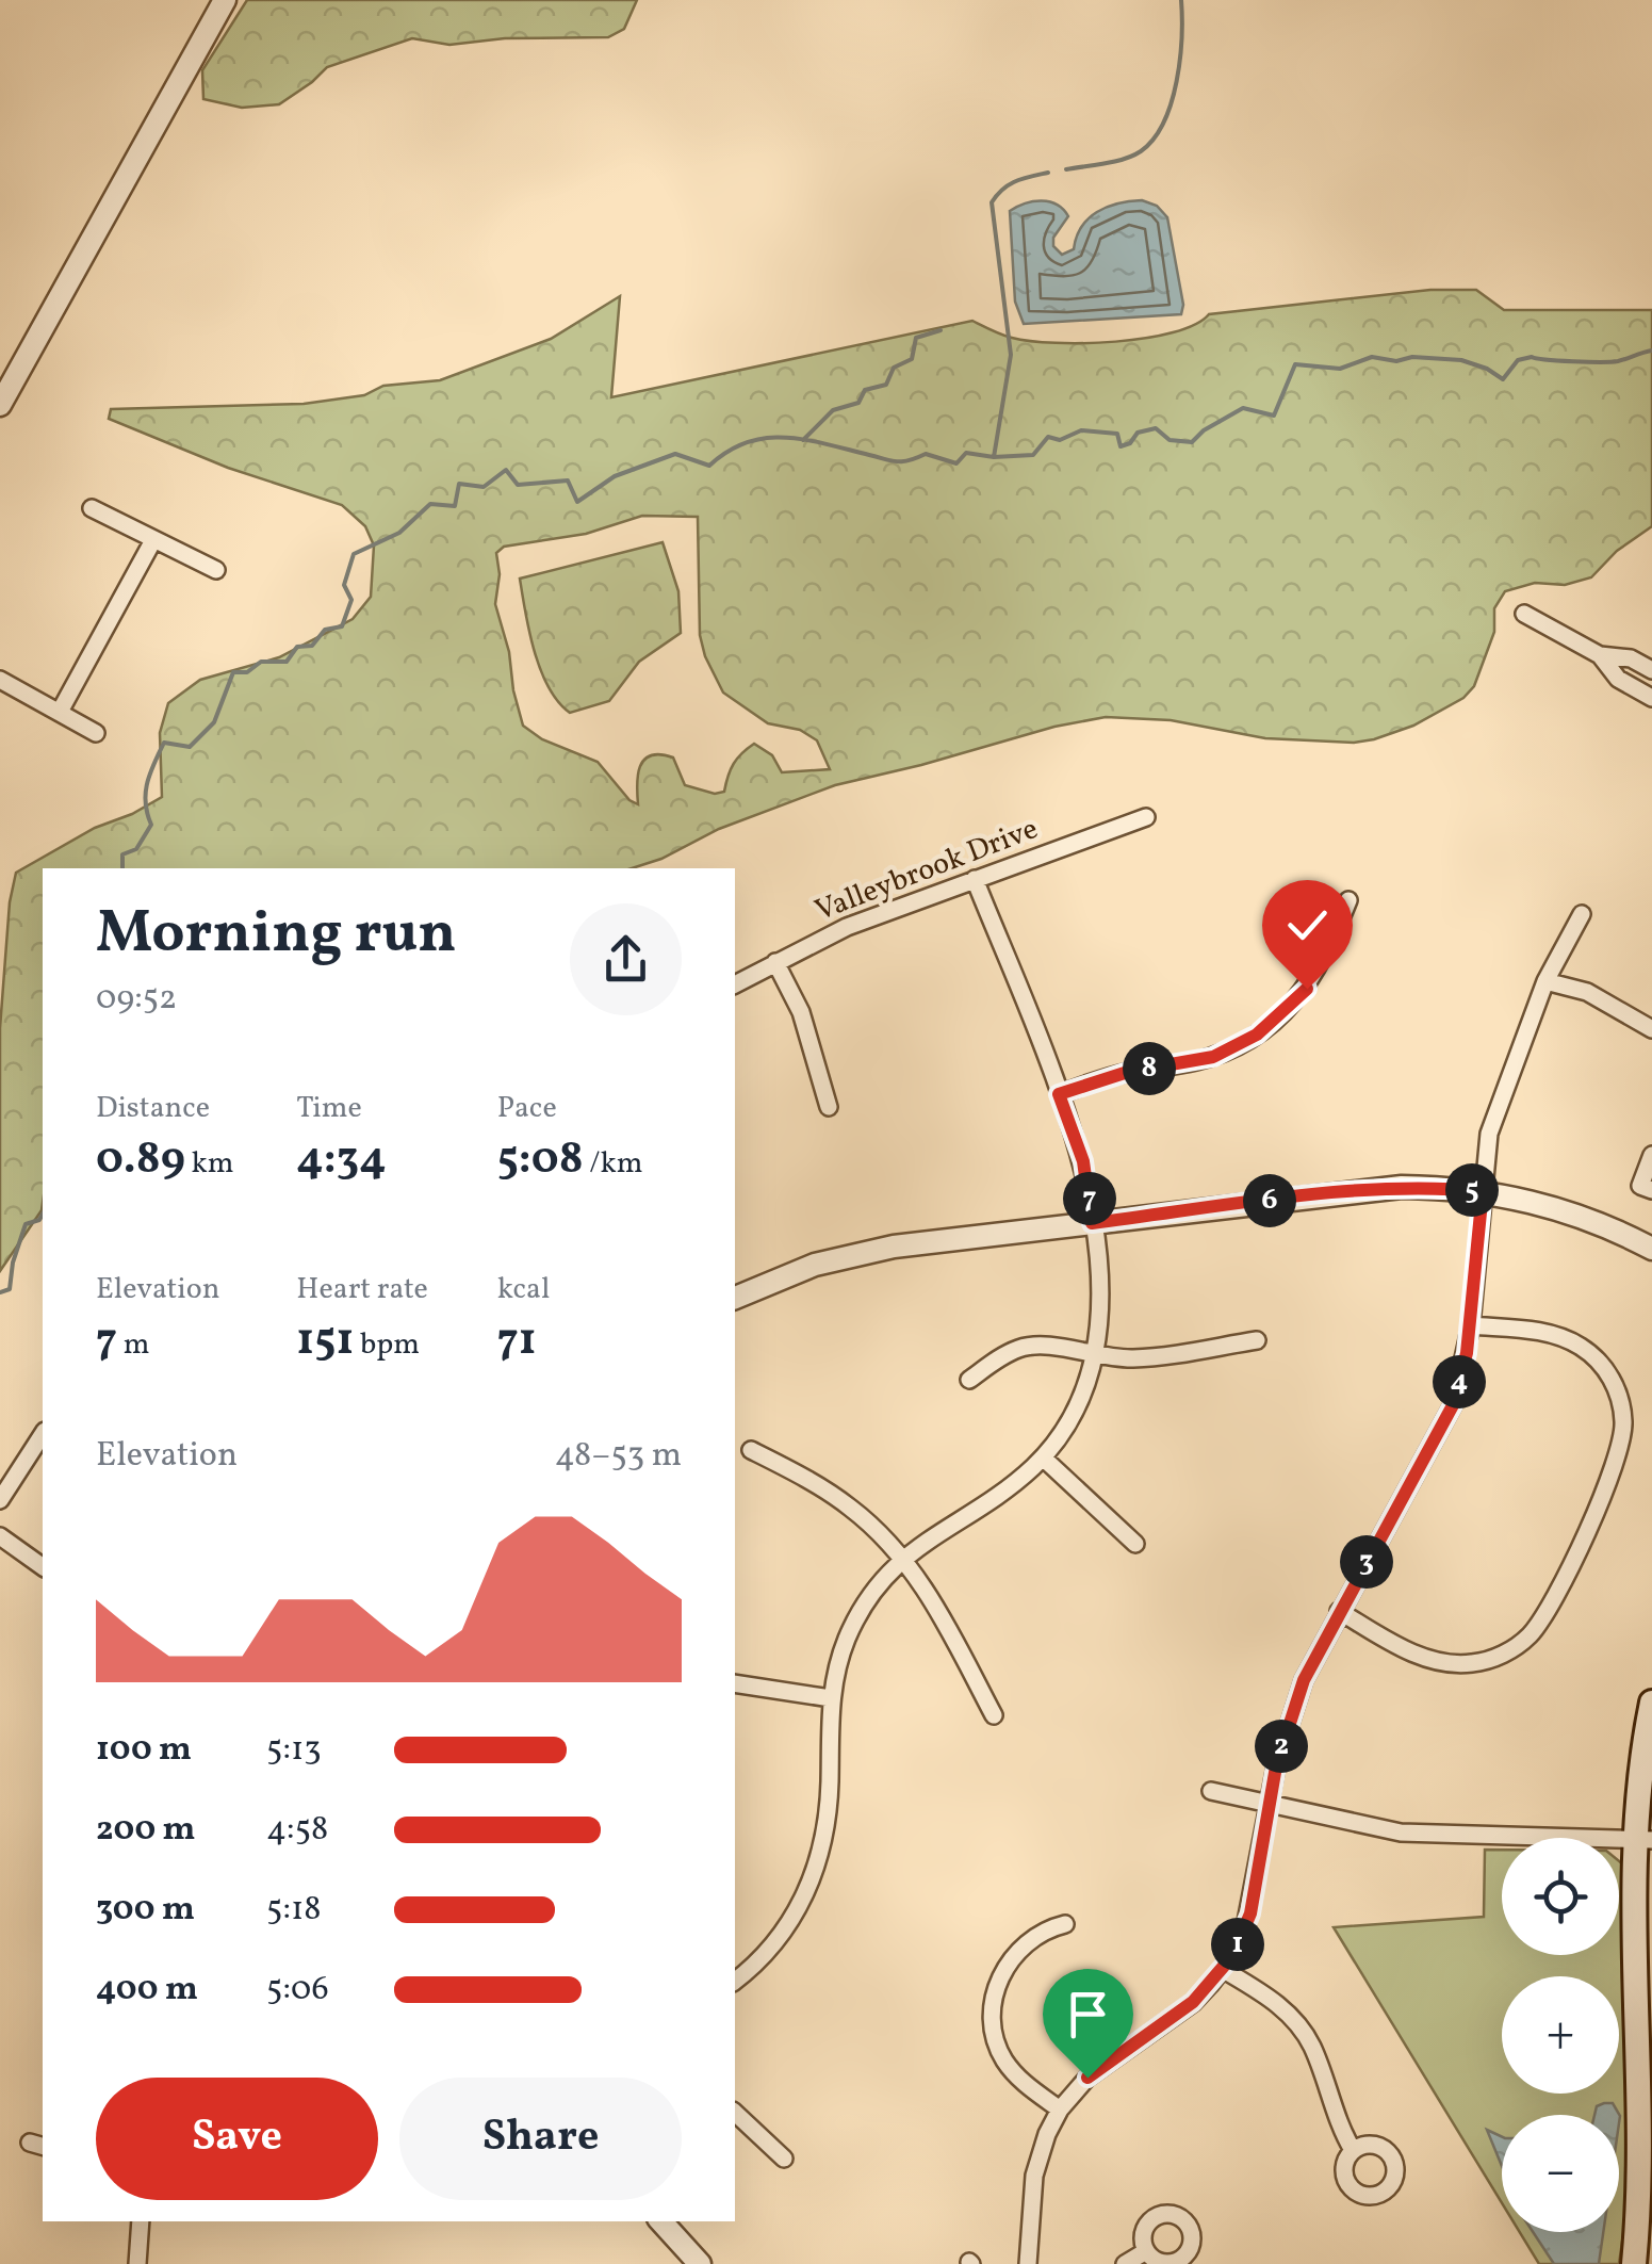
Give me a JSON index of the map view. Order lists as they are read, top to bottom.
{
  "streets": {
    "street": ["Valleybrook Drive"]
  },
  "page": {
    "heading": ["Morning run", "09:52"],
    "pins": [
      "8",
      "5",
      "7",
      "6",
      "4",
      "3",
      "2",
      "1"
    ],
    "stats": [
      ["Distance", "0.89 km"],
      ["Time", "4:34"],
      ["Pace", "5:08 /km"],
      ["Elevation", "7 m"],
      ["Heart rate", "151 bpm"],
      ["kcal", "71"]
    ],
    "chart": ["Elevation", "48–53 m"],
    "list": [
      {
        "name": "100 m",
        "note": "5:13"
      },
      {
        "name": "200 m",
        "note": "4:58"
      },
      {
        "name": "300 m",
        "note": "5:18"
      },
      {
        "name": "400 m",
        "note": "5:06"
      }
    ],
    "map_buttons": ["+", "−"],
    "buttons": ["Save", "Share"]
  }
}
